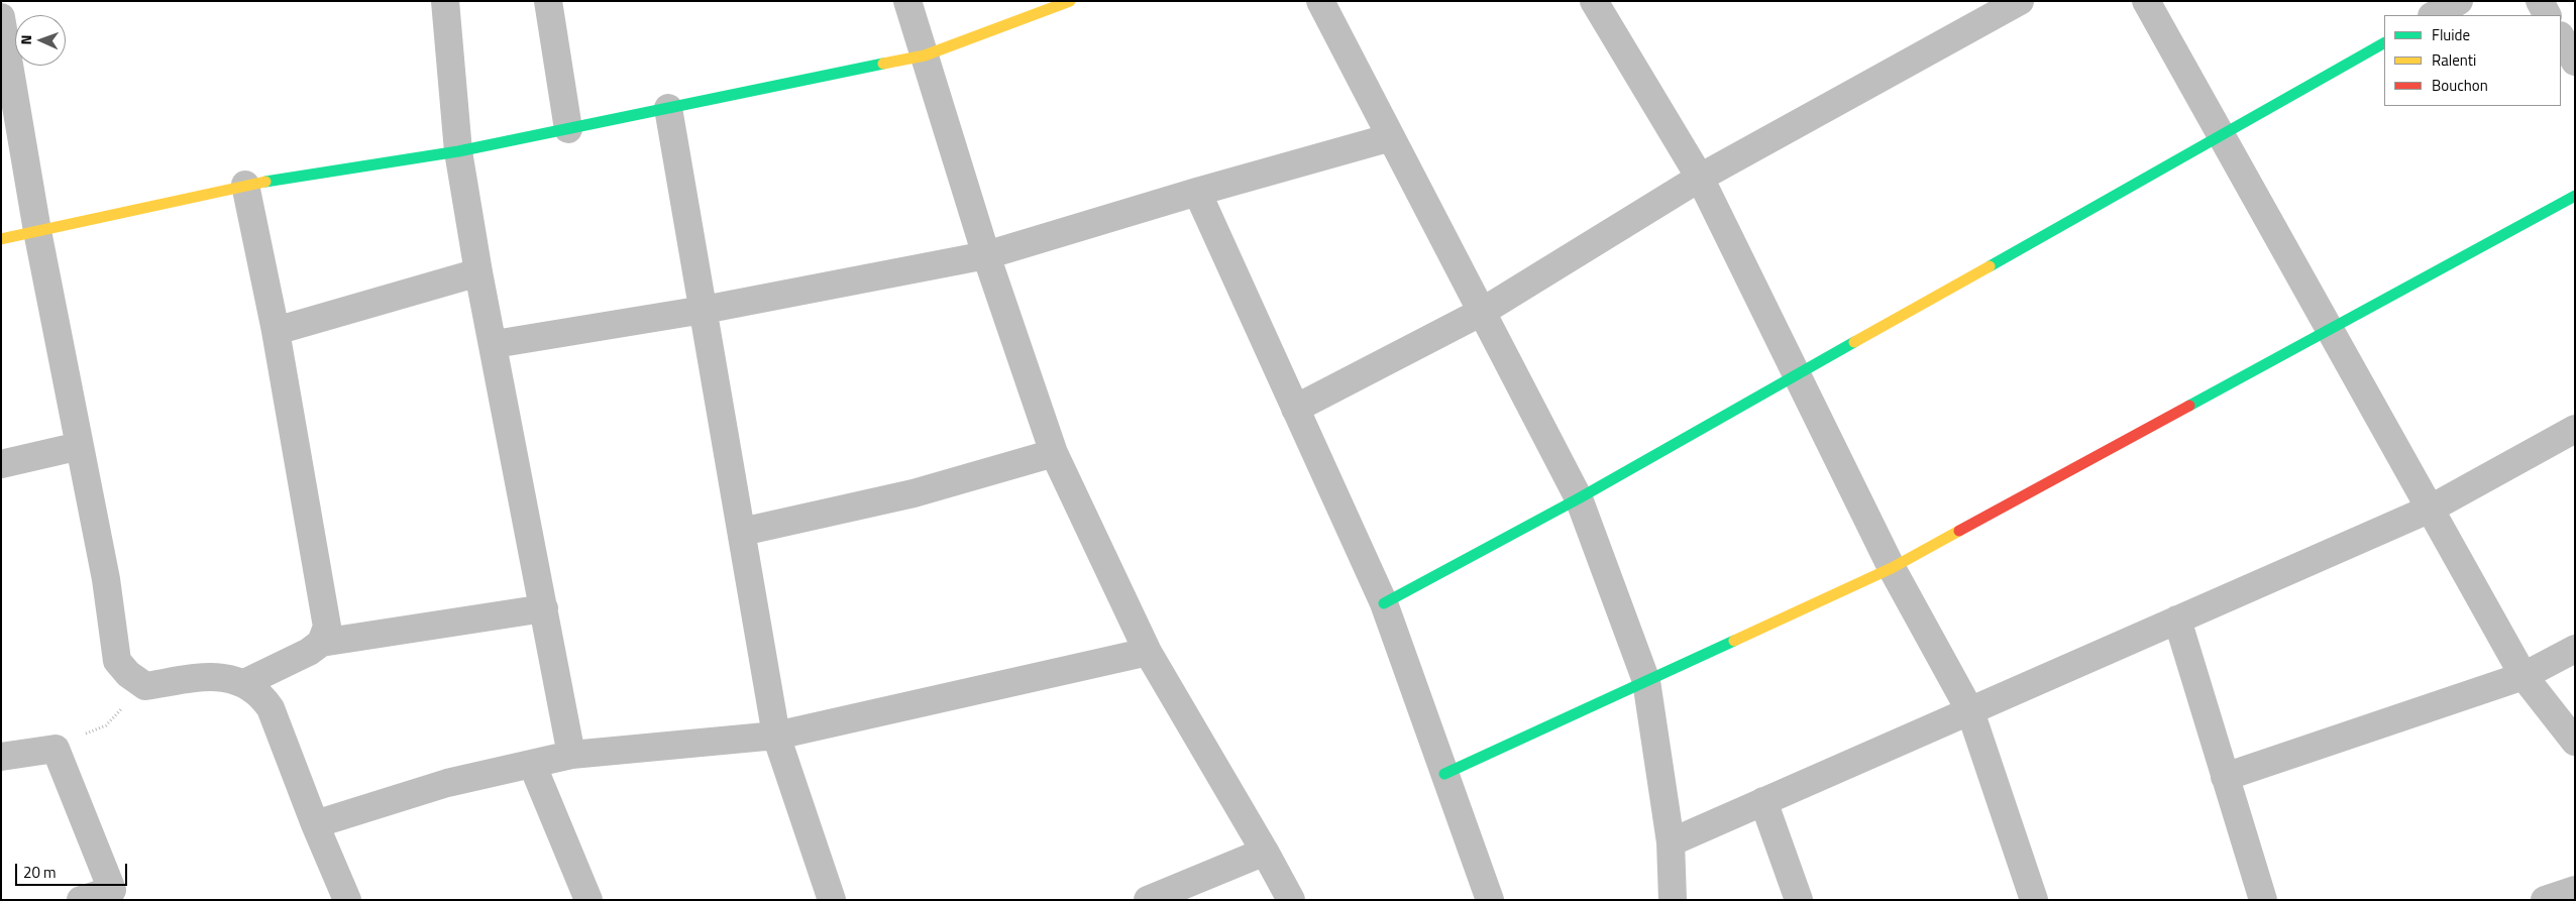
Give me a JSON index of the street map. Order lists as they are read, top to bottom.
{
  "legend": ["Fluide", "Ralenti", "Bouchon"],
  "scale_bar": "20 m",
  "north": "left"
}
